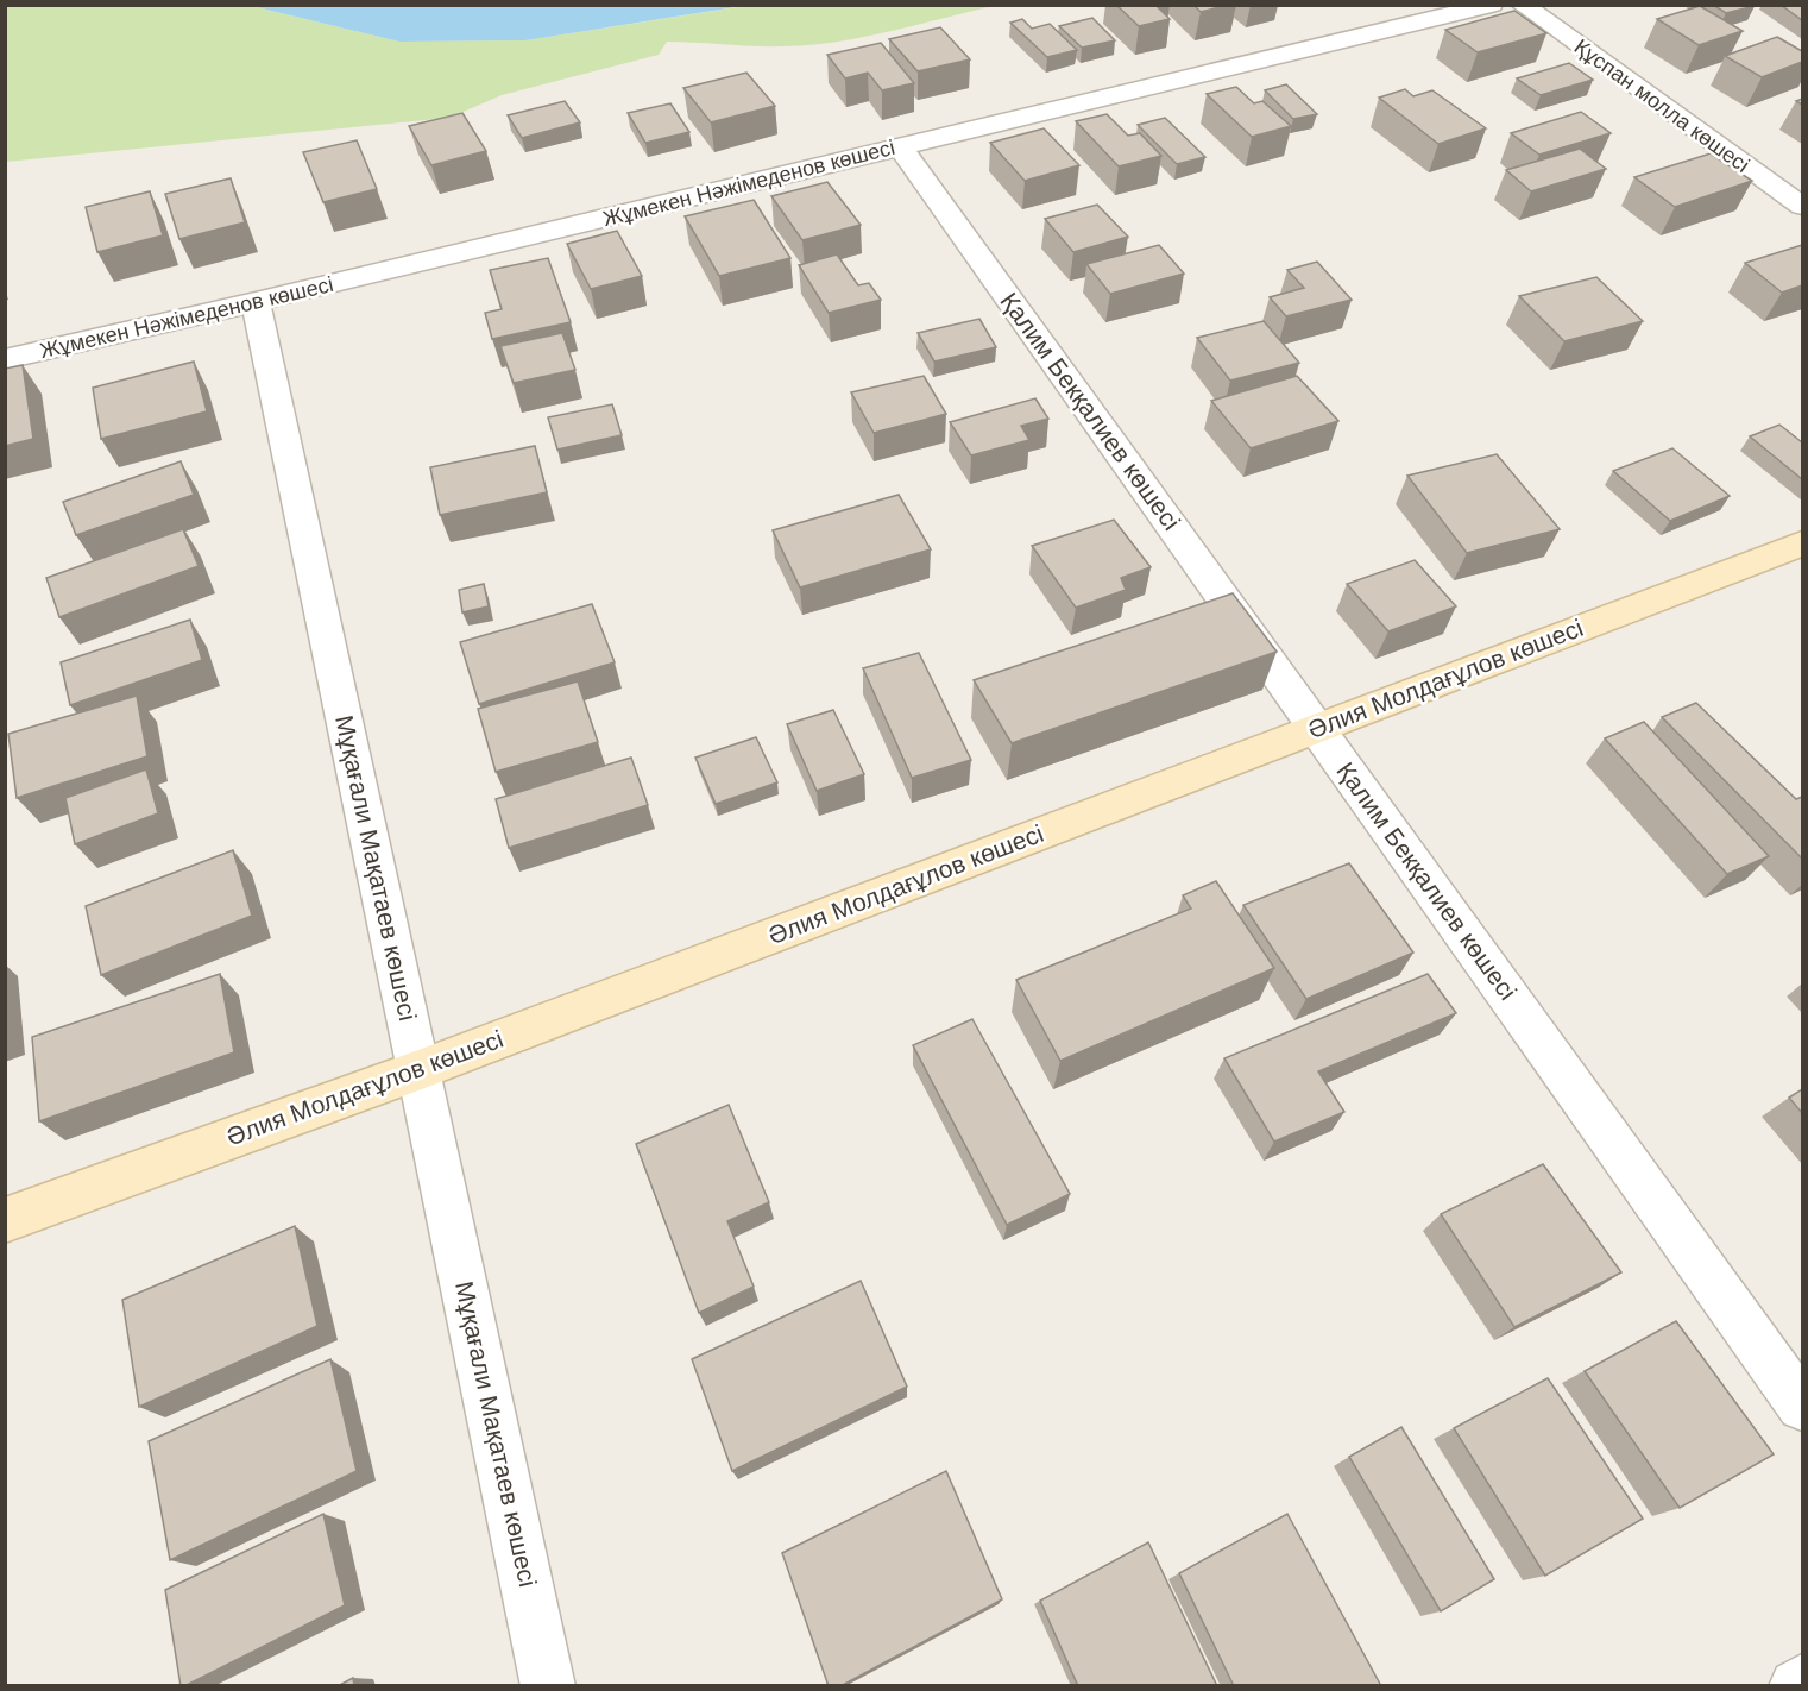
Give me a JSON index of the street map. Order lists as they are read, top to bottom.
{
  "streets": {
    "main road": ["Әлия Молдағұлов көшесі"],
    "street": [
      "Құспан молла көшесі",
      "Жұмекен Нәжімеденов көшесі",
      "Қалим Бекқалиев көшесі",
      "Мұқағали Мақатаев көшесі"
    ]
  },
  "crossings": [
    ["Жұмекен Нәжімеденов көшесі", "Қалим Бекқалиев көшесі"],
    ["Жұмекен Нәжімеденов көшесі", "Мұқағали Мақатаев көшесі"],
    ["Қалим Бекқалиев көшесі", "Әлия Молдағұлов көшесі"],
    ["Әлия Молдағұлов көшесі", "Мұқағали Мақатаев көшесі"]
  ]
}
